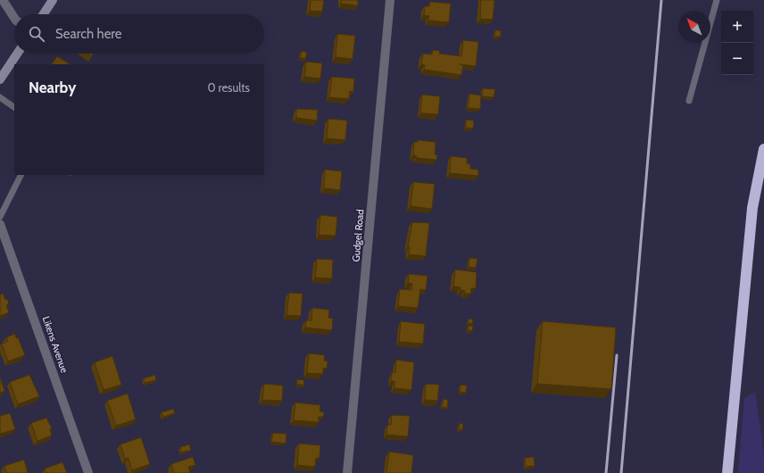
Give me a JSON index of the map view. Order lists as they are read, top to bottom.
{
  "streets": {
    "street": ["Gudgel Road", "Likens Avenue"]
  },
  "north": "top left",
  "page": {
    "map_buttons": ["+", "−"],
    "search": "Search here",
    "heading": ["Nearby", "0 results"]
  }
}
